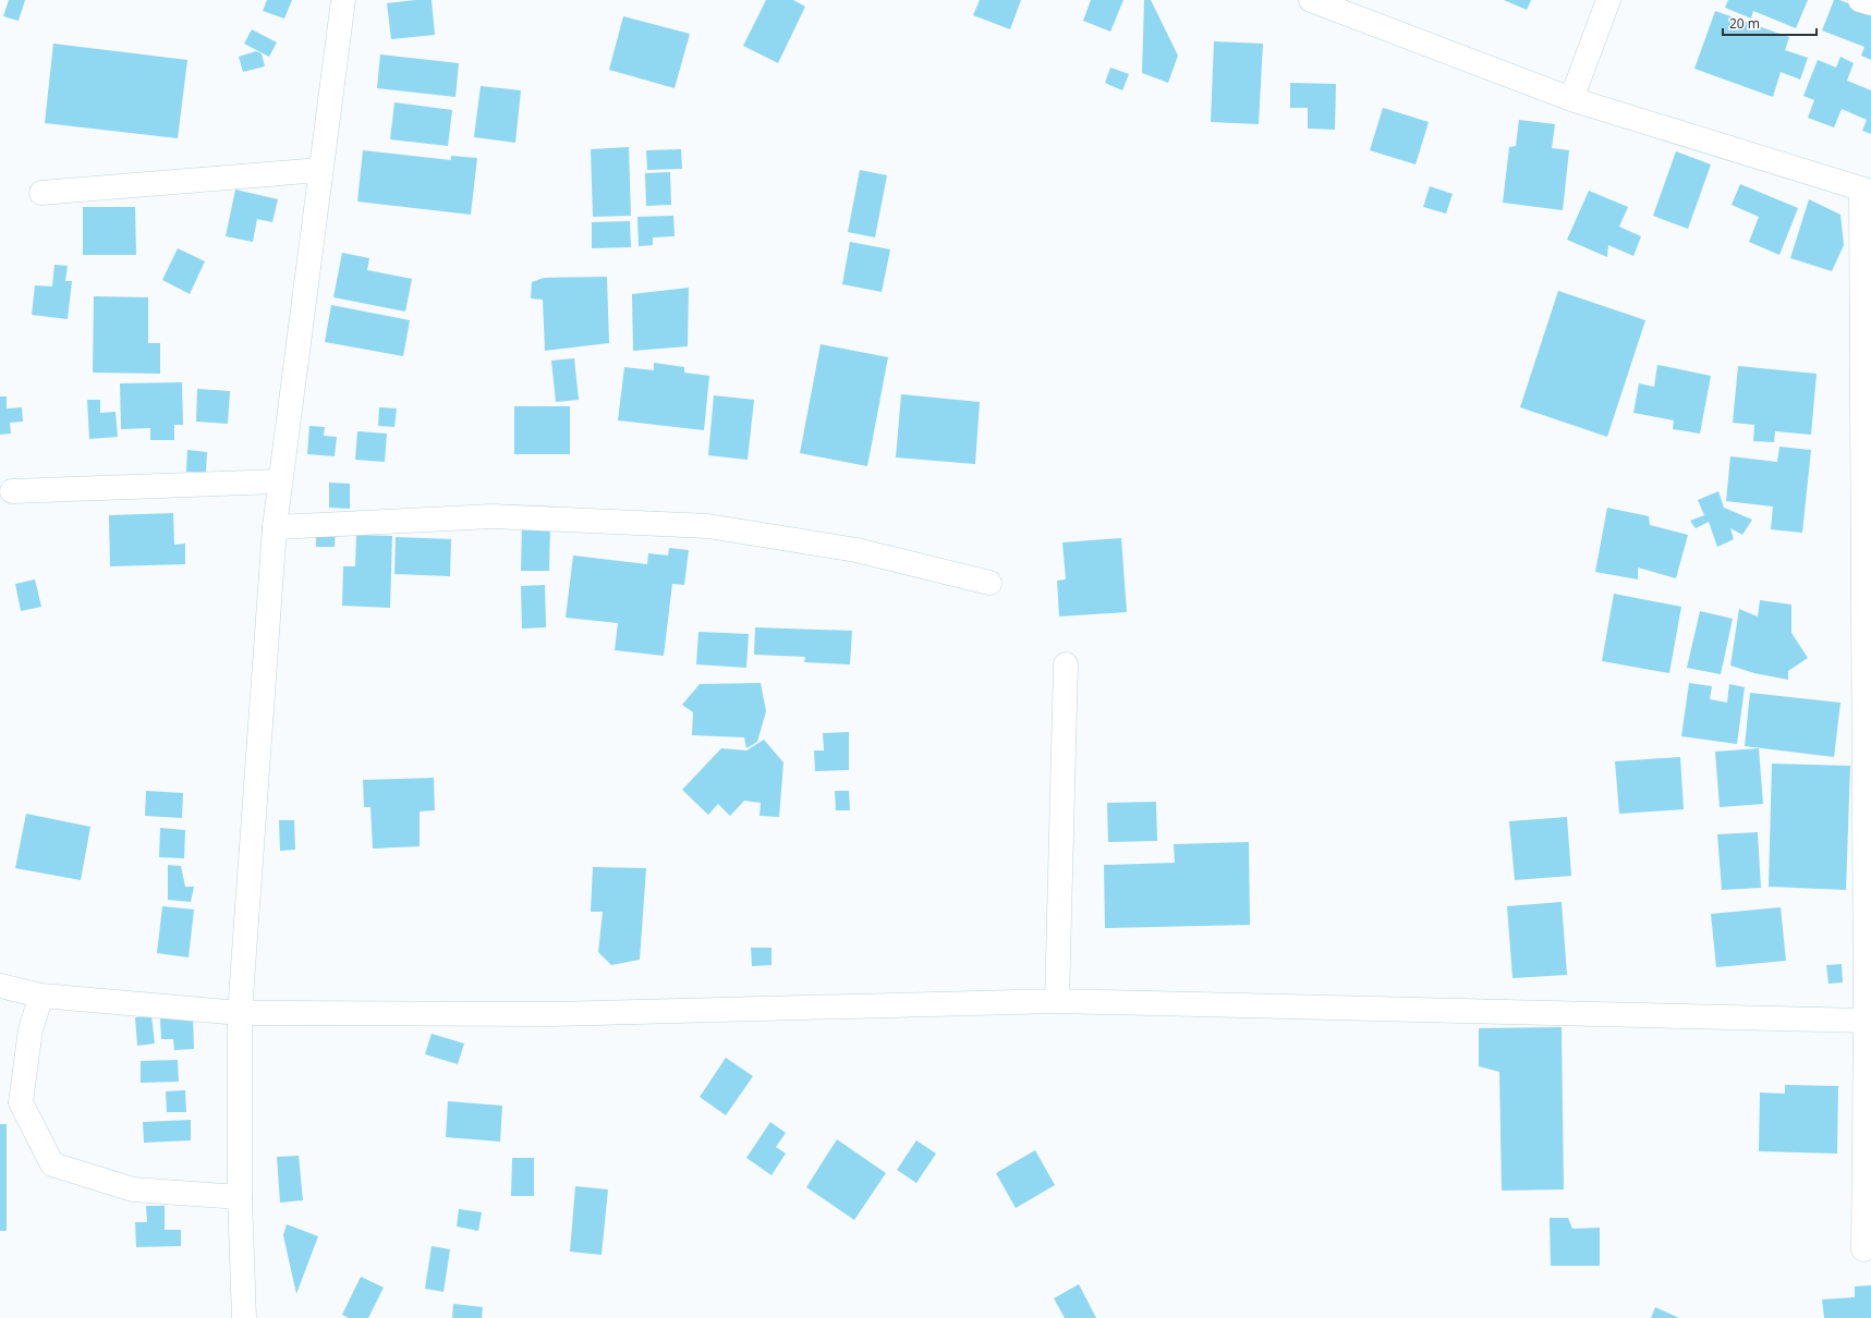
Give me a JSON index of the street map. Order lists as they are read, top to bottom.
{
  "scale_bar": "20 m"
}
